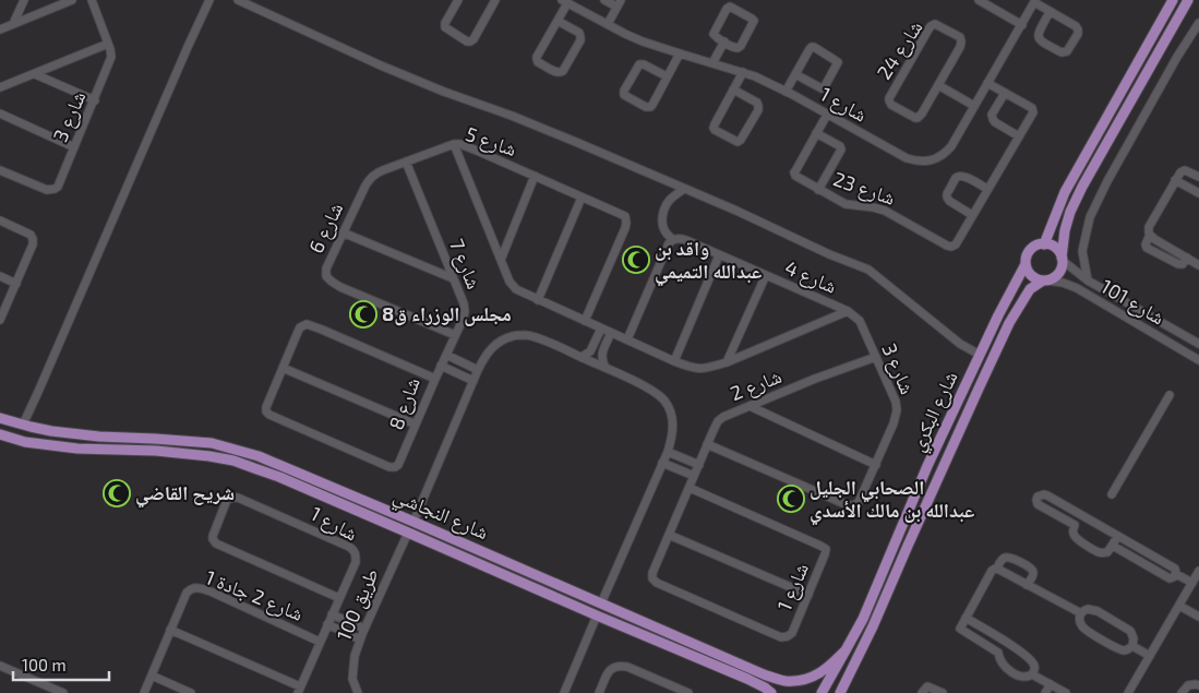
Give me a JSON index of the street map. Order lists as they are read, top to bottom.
{
  "streets": {
    "main road": ["شارع البكري", "شارع النجاشي"],
    "street": [
      "شارع 24",
      "شارع 1",
      "شارع 3",
      "شارع 5",
      "شارع 23",
      "شارع 6",
      "شارع 7",
      "شارع 4",
      "شارع 101",
      "شارع 2",
      "شارع 8",
      "شارع 2 جادة 1",
      "طريق 100"
    ]
  },
  "crossings": [
    ["شارع 1", "شارع 23"],
    ["شارع 1", "شارع 2"],
    ["شارع 3", "شارع 4"],
    ["شارع 3", "شارع 2"],
    ["شارع 5", "شارع 6"],
    ["شارع 5", "شارع 4"],
    ["شارع 6", "شارع 7"],
    ["شارع 7", "شارع 8"],
    ["شارع 101", "شارع البكري"],
    ["شارع البكري", "شارع النجاشي"],
    ["شارع النجاشي", "طريق 100"]
  ],
  "places": {
    "mosque": [
      "واقد بن عبدالله التميمي",
      "مجلس الوزراء ق8",
      "شريح القاضي",
      "الصحابي الجليل عبدالله بن مالك الأسدي"
    ]
  },
  "scale_bar": "100 m"
}
